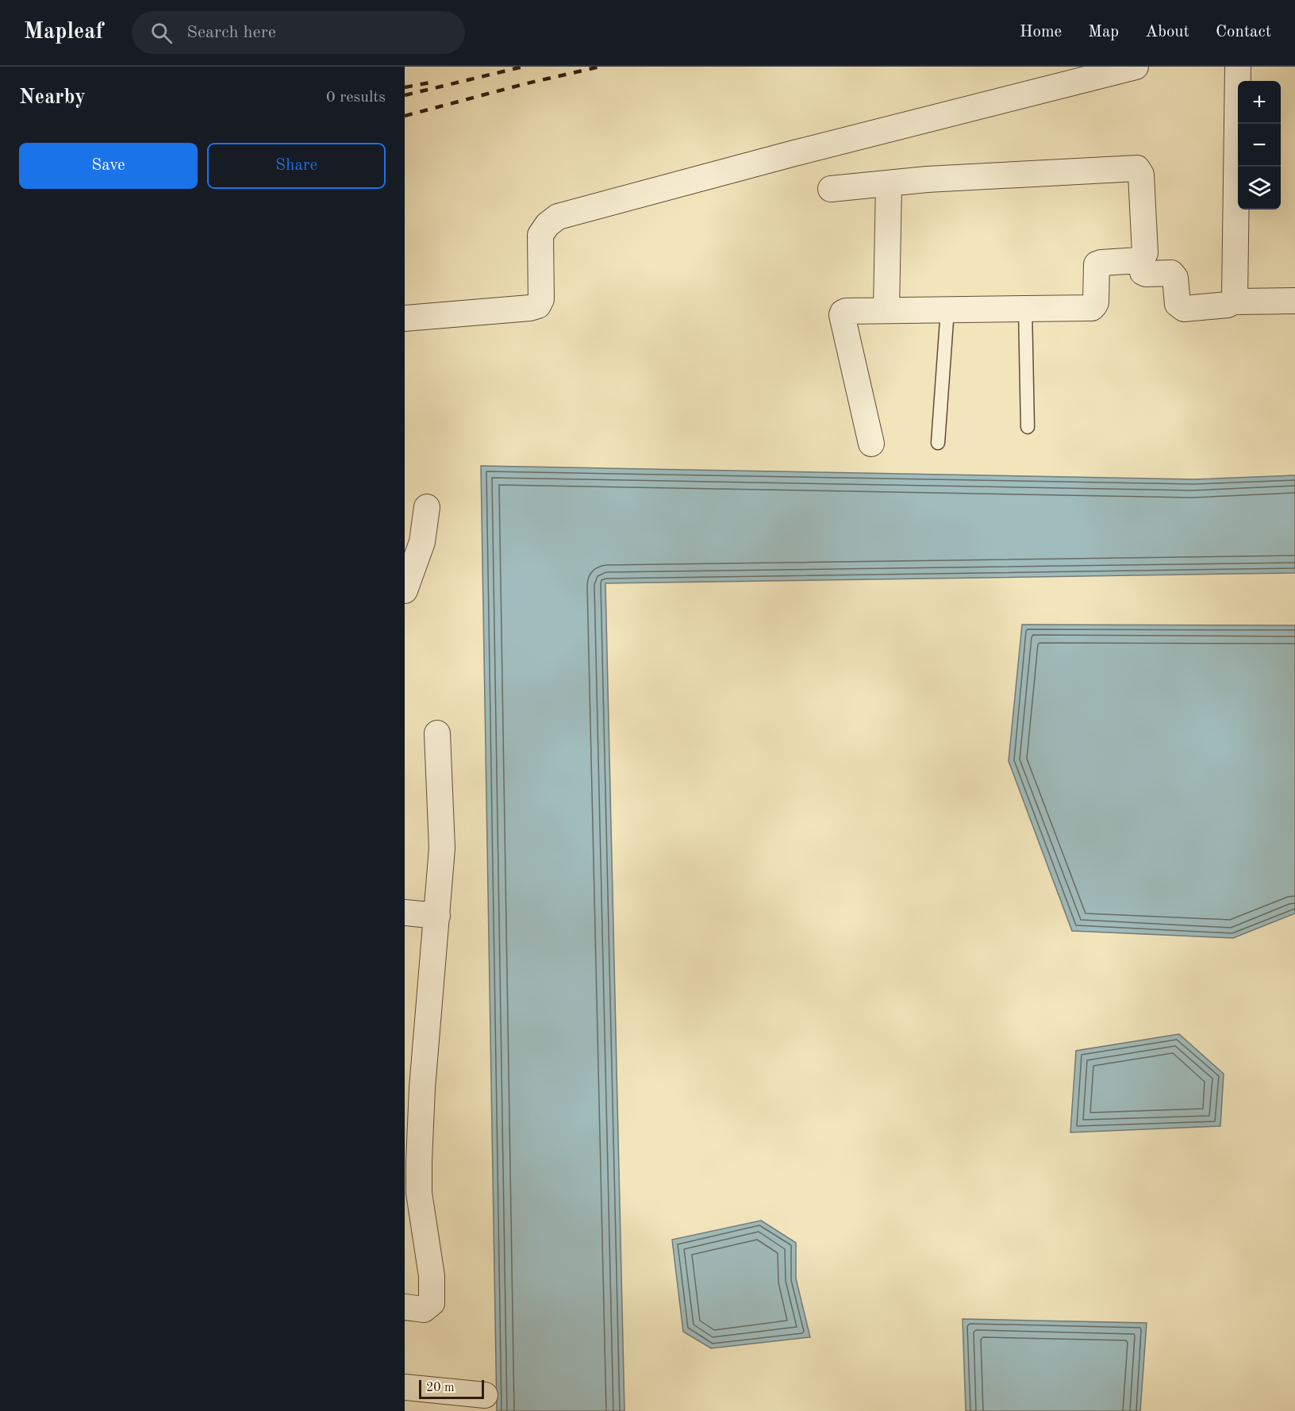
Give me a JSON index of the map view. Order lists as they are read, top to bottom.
{
  "scale_bar": "20 m",
  "page": {
    "header": "Mapleaf",
    "search": "Search here",
    "nav": [
      "Home",
      "Map",
      "About",
      "Contact"
    ],
    "heading": ["Nearby", "0 results"],
    "map_buttons": ["+", "−"],
    "buttons": ["Save", "Share"],
    "scale": "20 m"
  }
}
